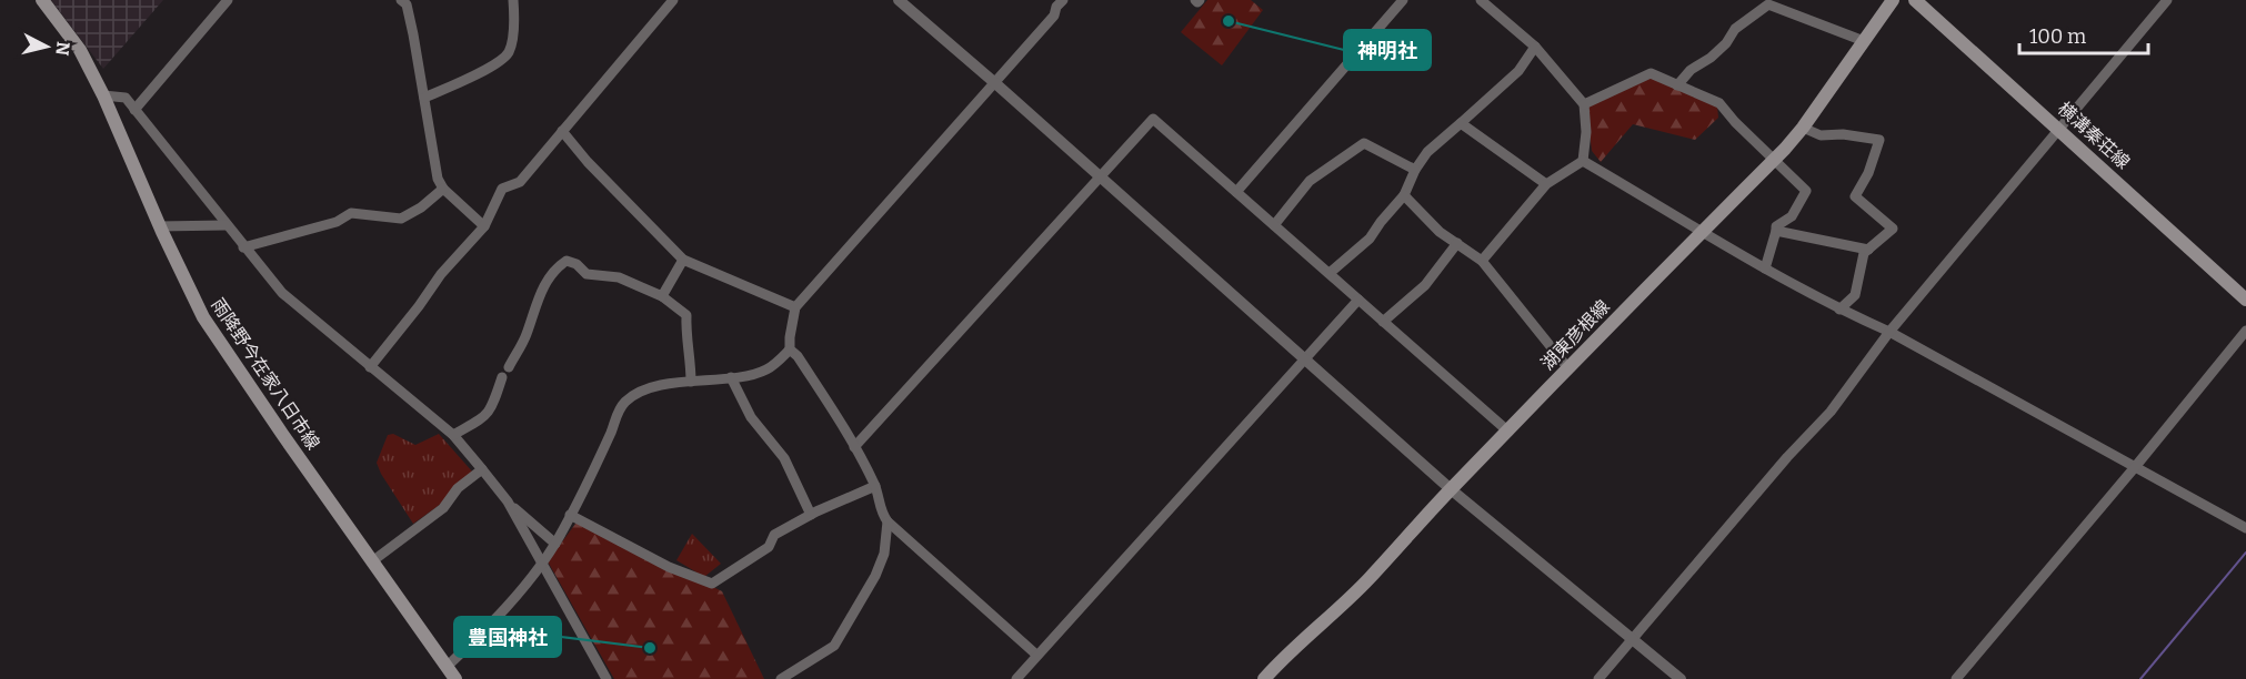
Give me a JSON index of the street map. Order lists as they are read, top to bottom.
{
  "streets": {
    "main road": ["横溝秦荘線", "湖東彦根線", "雨降野今在家八日市線"]
  },
  "places": ["神明社", "豊国神社"],
  "scale_bar": "100 m",
  "north": "right"
}
